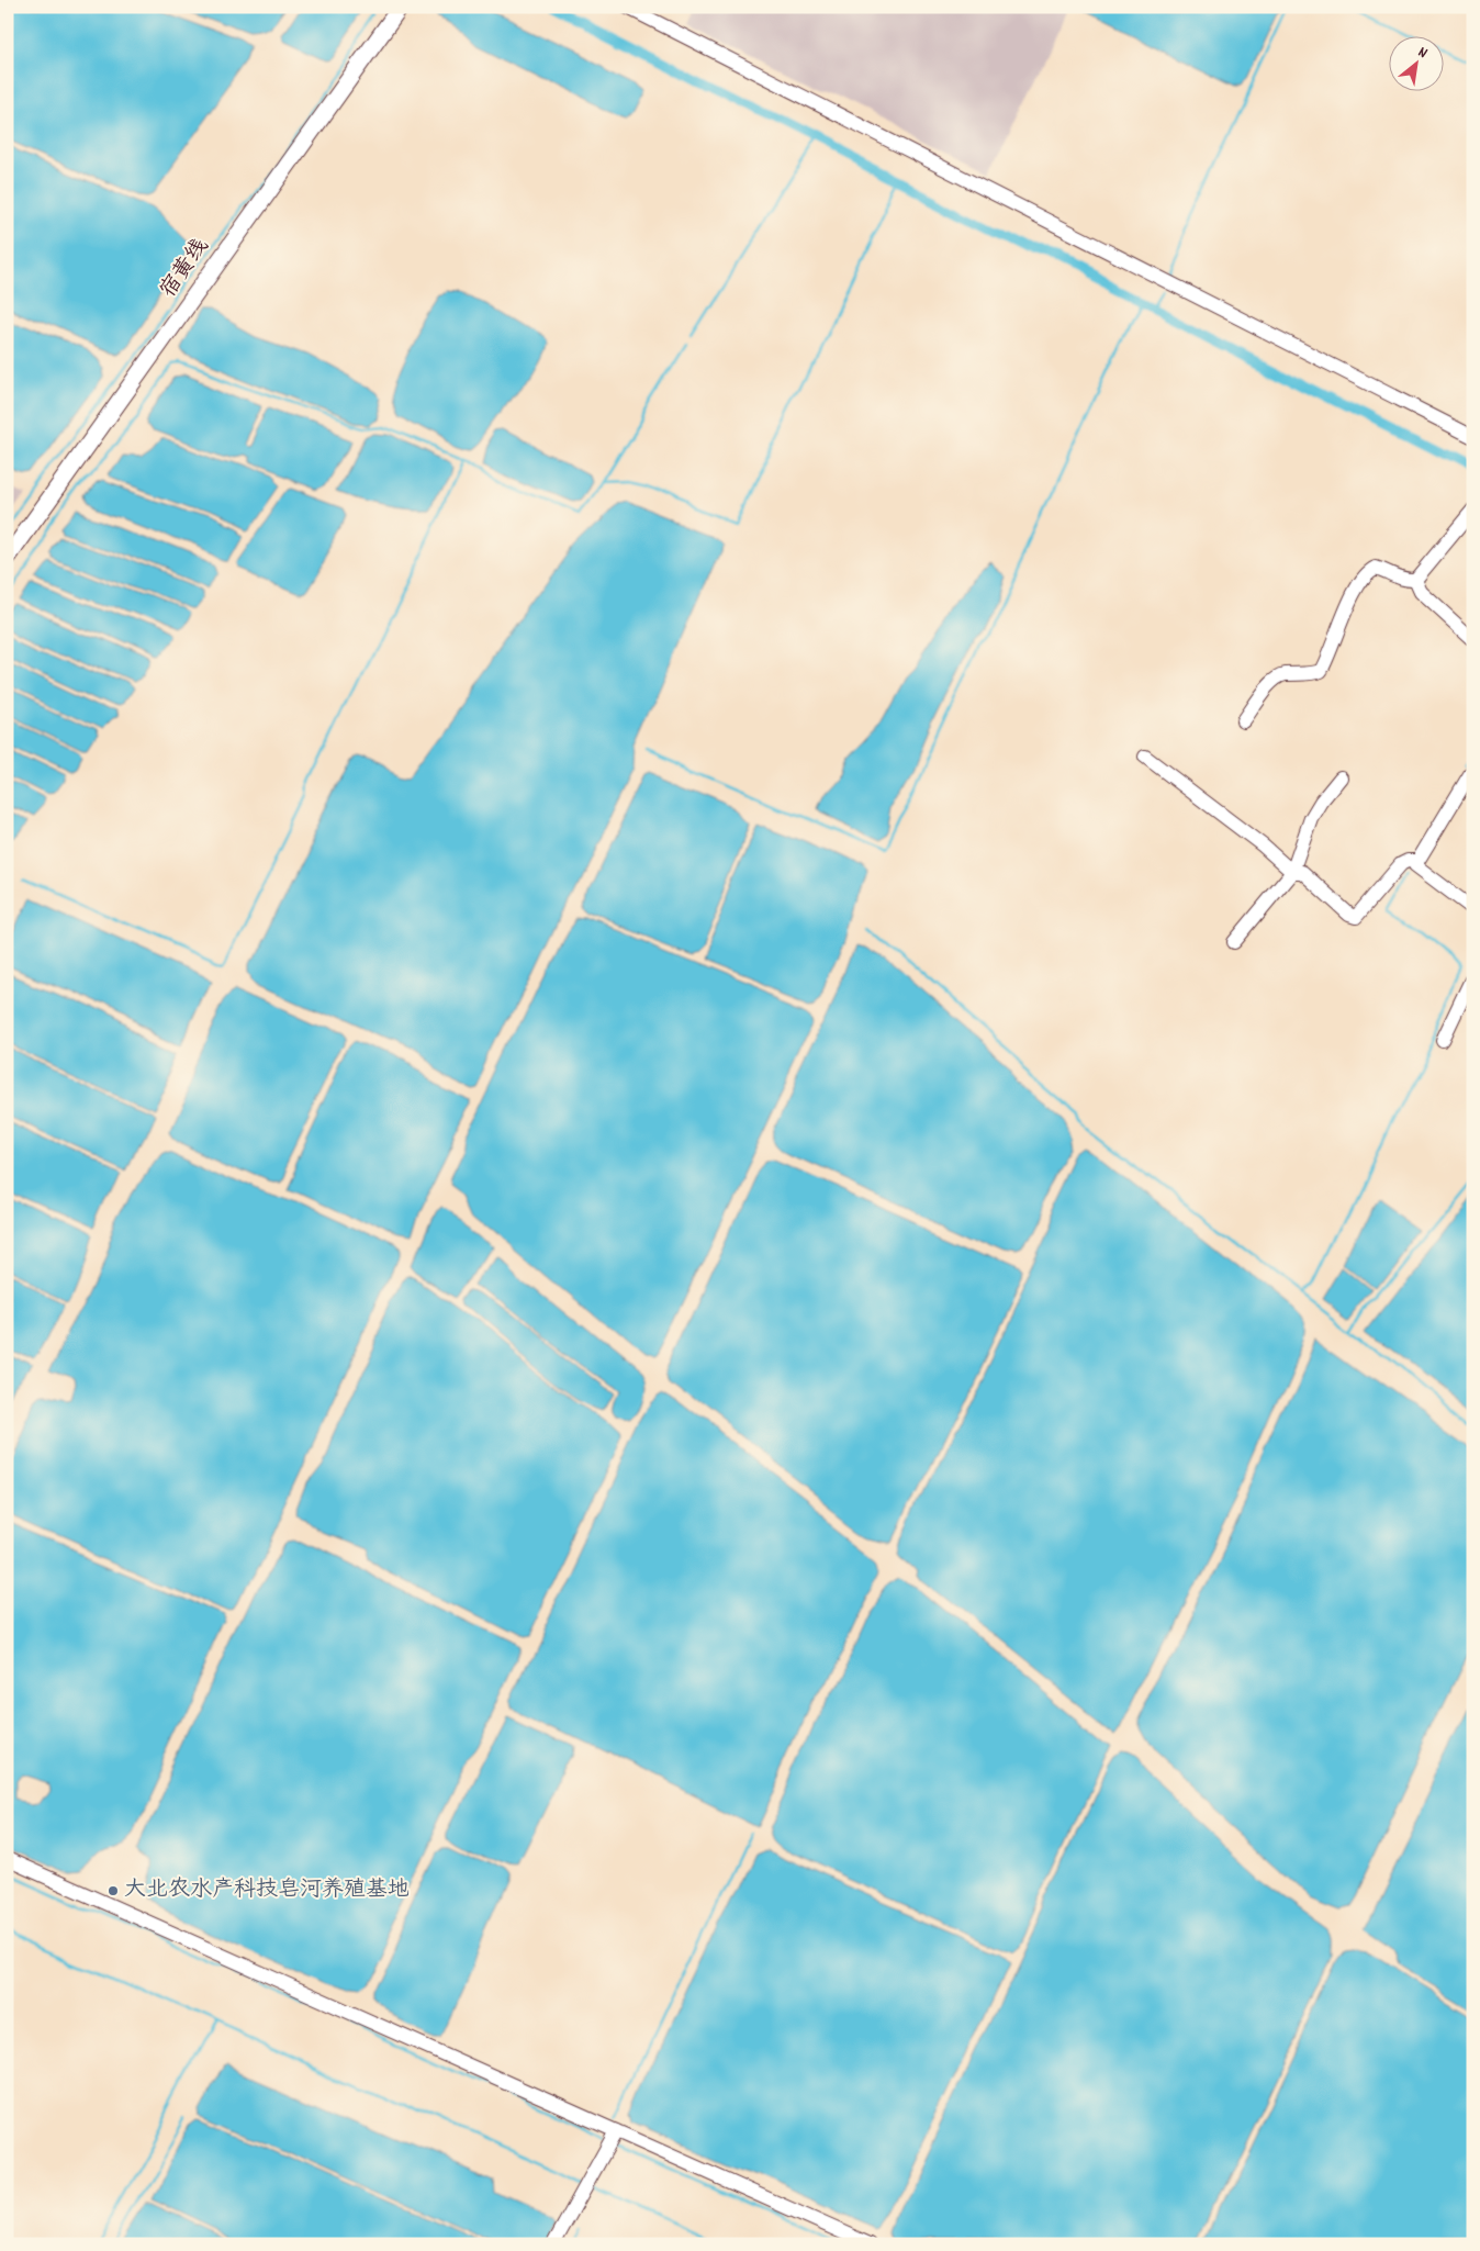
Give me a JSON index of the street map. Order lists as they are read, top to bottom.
{
  "streets": {
    "main road": ["宿黄线"]
  },
  "places": ["大北农水产科技皂河养殖基地"],
  "north": "top right"
}
